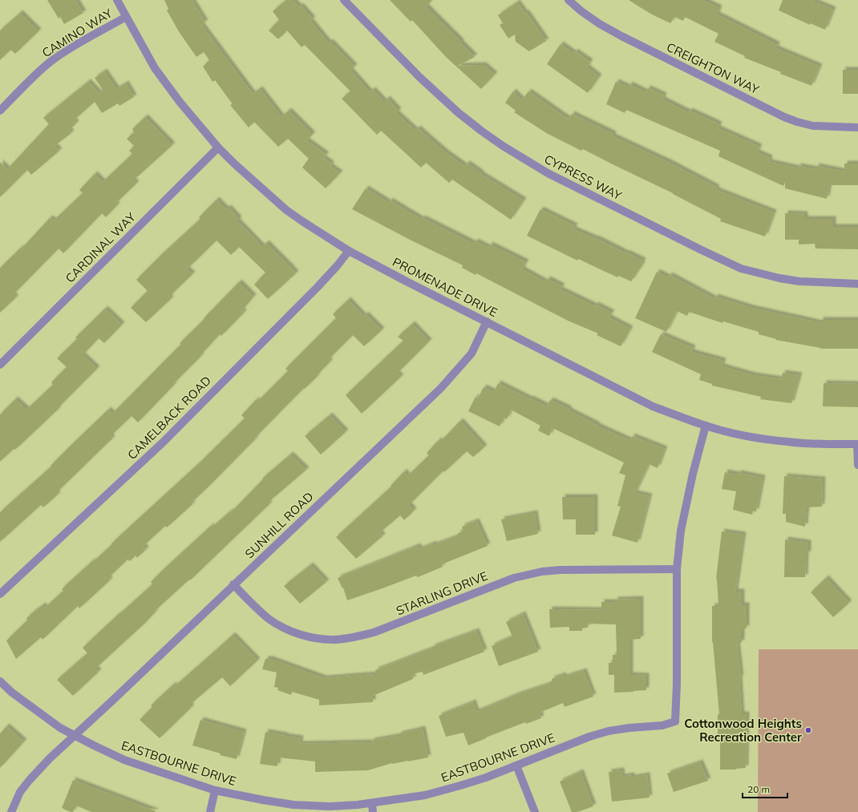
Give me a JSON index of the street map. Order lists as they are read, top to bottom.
{
  "streets": {
    "street": [
      "CAMINO WAY",
      "CREIGHTON WAY",
      "CYPRESS WAY",
      "CARDINAL WAY",
      "PROMENADE DRIVE",
      "CAMELBACK ROAD",
      "SUNHILL ROAD",
      "STARLING DRIVE",
      "EASTBOURNE DRIVE"
    ]
  },
  "crossings": [
    ["CAMINO WAY", "PROMENADE DRIVE"],
    ["CARDINAL WAY", "PROMENADE DRIVE"],
    ["PROMENADE DRIVE", "CAMELBACK ROAD"],
    ["PROMENADE DRIVE", "SUNHILL ROAD"],
    ["PROMENADE DRIVE", "EASTBOURNE DRIVE"],
    ["SUNHILL ROAD", "STARLING DRIVE"],
    ["SUNHILL ROAD", "EASTBOURNE DRIVE"],
    ["STARLING DRIVE", "EASTBOURNE DRIVE"]
  ],
  "places": ["Cottonwood Heights Recreation Center"],
  "scale_bar": "20 m"
}
